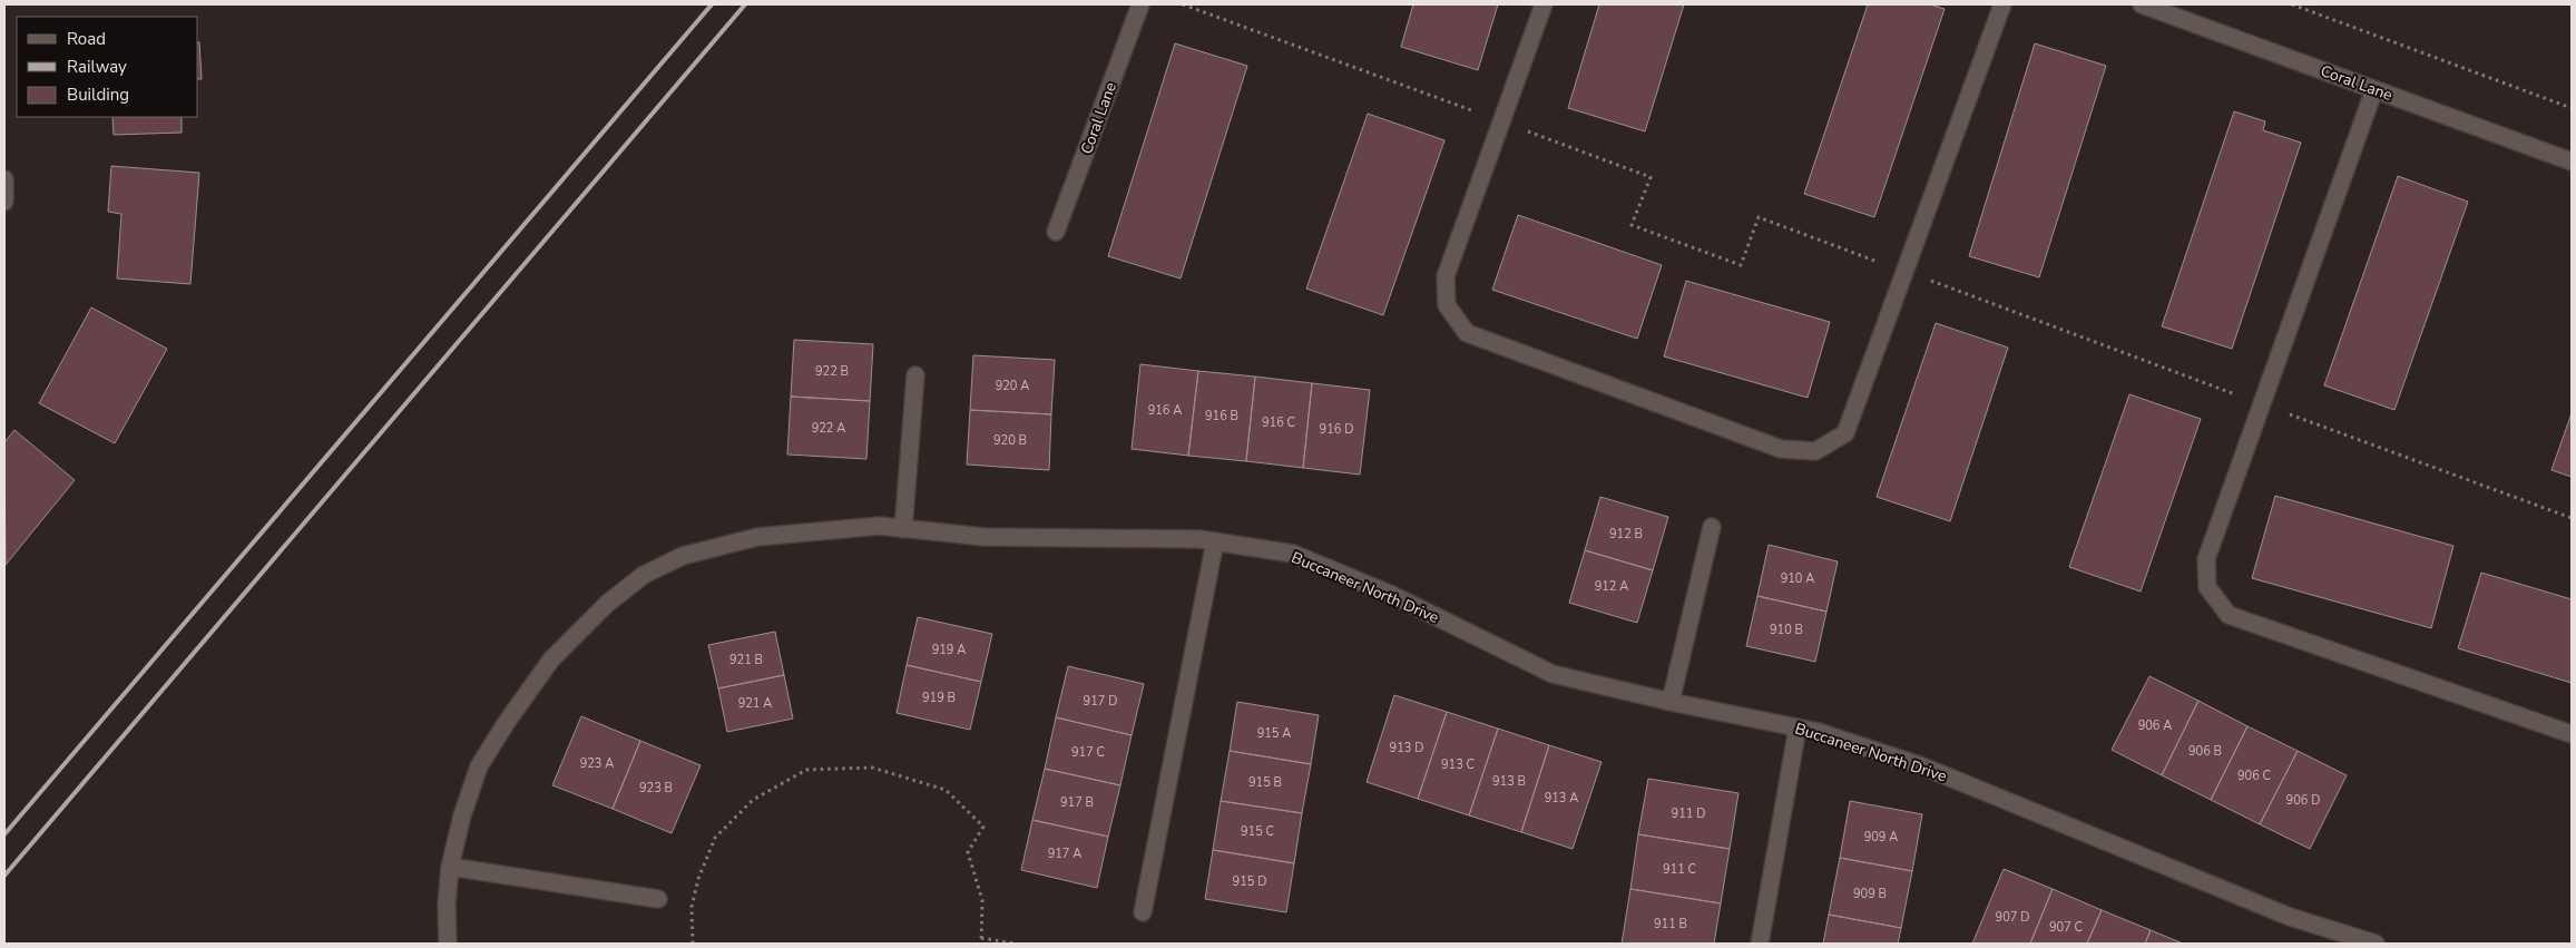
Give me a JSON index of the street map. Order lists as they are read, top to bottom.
{
  "streets": {
    "street": ["Coral Lane", "Buccaneer North Drive"]
  },
  "house_numbers": [
    "922 B",
    "920 A",
    "916 A",
    "916 B",
    "916 C",
    "922 A",
    "916 D",
    "920 B",
    "912 B",
    "910 A",
    "912 A",
    "910 B",
    "919 A",
    "921 B",
    "919 B",
    "917 D",
    "921 A",
    "906 A",
    "915 A",
    "913 D",
    "906 B",
    "917 C",
    "923 A",
    "913 C",
    "906 C",
    "913 B",
    "915 B",
    "923 B",
    "913 A",
    "906 D",
    "917 B",
    "911 D",
    "915 C",
    "909 A",
    "917 A",
    "911 C",
    "915 D",
    "909 B",
    "907 D",
    "911 B",
    "907 C"
  ],
  "legend": ["Road", "Railway", "Building"]
}
